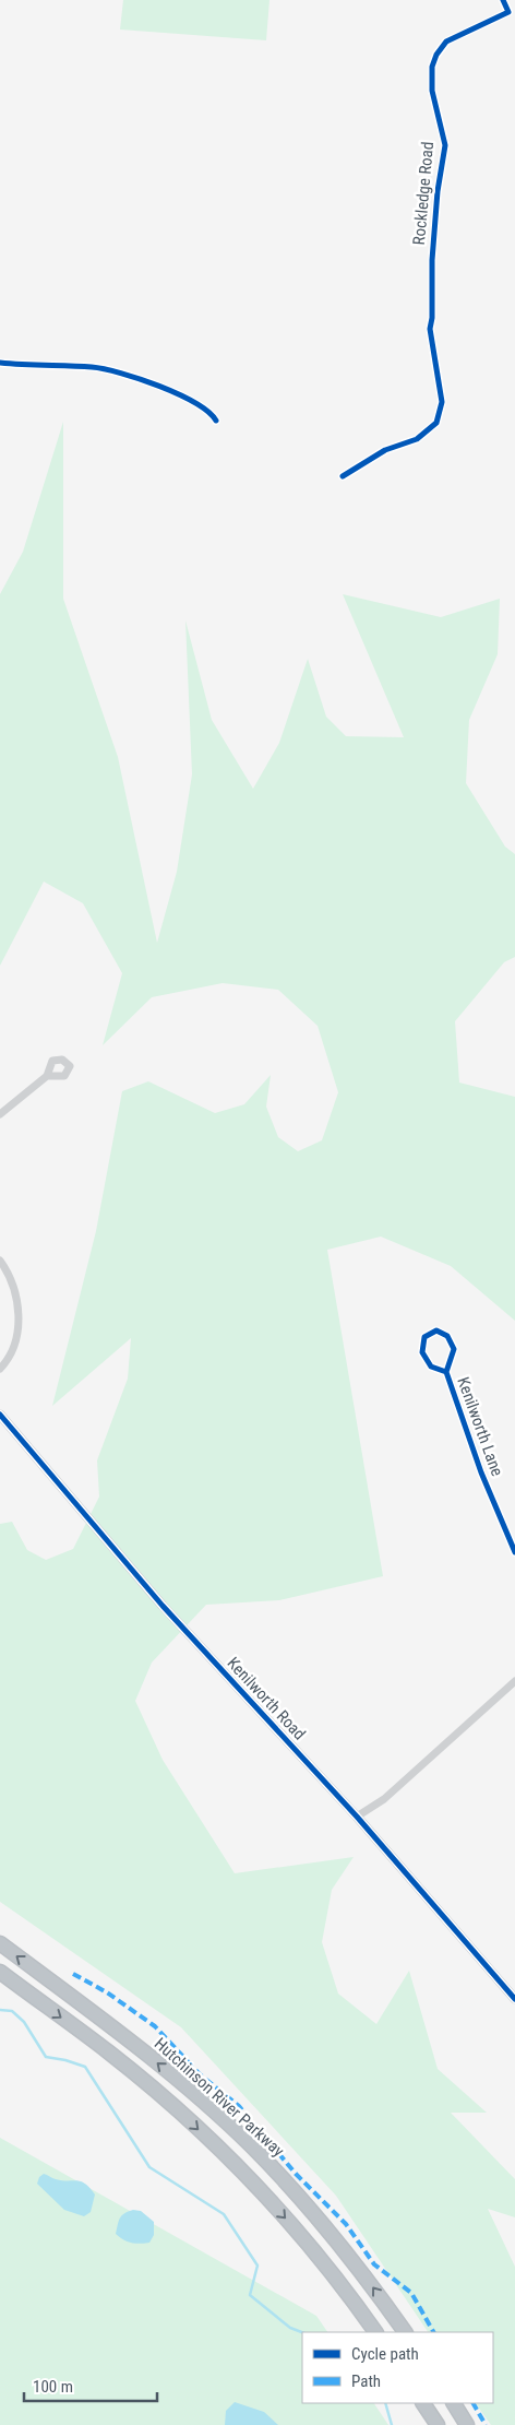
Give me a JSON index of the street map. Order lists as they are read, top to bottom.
{
  "streets": {
    "highway": ["Hutchinson River Parkway"],
    "street": ["Rockledge Road", "Kenilworth Lane", "Kenilworth Road"]
  },
  "legend": ["Cycle path", "Path"],
  "scale_bar": "100 m"
}
